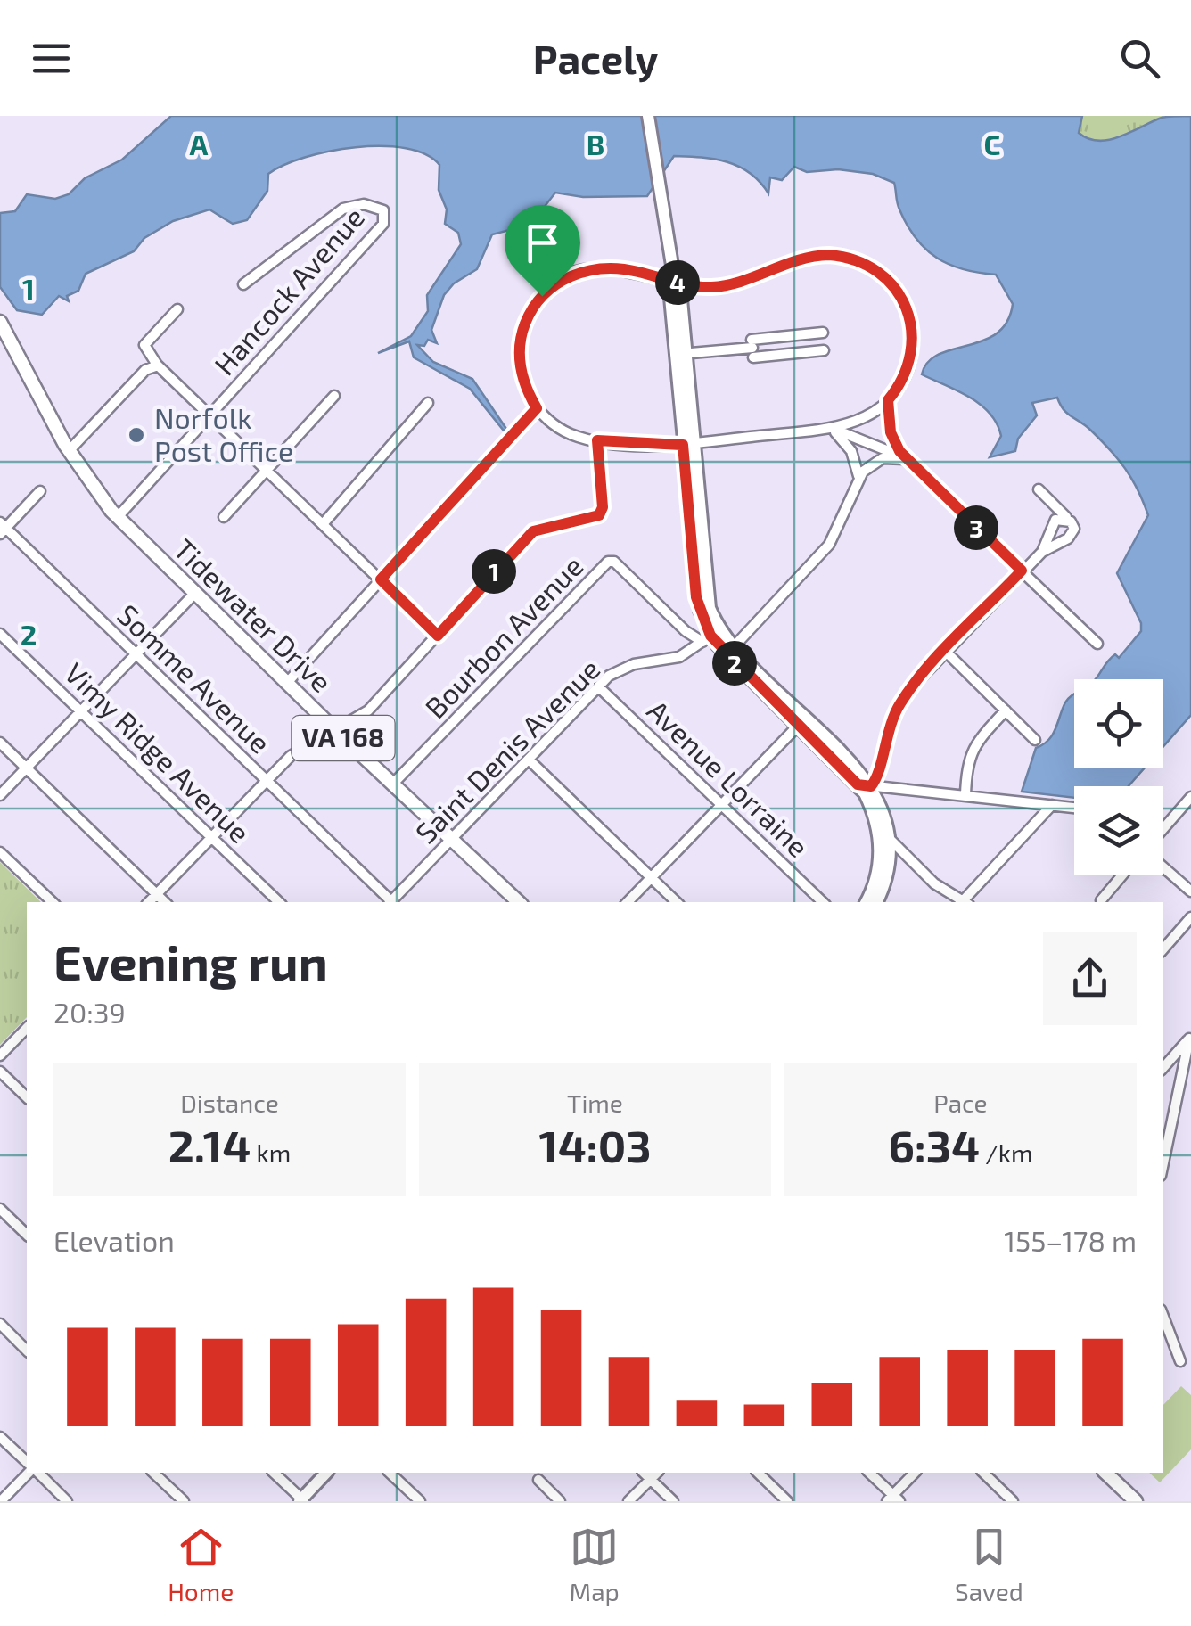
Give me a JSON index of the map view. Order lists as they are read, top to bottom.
{
  "streets": {
    "highway": ["Tidewater Drive", "VA 168"],
    "street": [
      "Hancock Avenue",
      "Bourbon Avenue",
      "Somme Avenue",
      "Saint Denis Avenue",
      "Vimy Ridge Avenue",
      "Avenue Lorraine"
    ]
  },
  "crossings": [
    ["Hancock Avenue", "Tidewater Drive"],
    ["Tidewater Drive", "Bourbon Avenue"],
    ["Tidewater Drive", "Saint Denis Avenue"],
    ["Bourbon Avenue", "Saint Denis Avenue"],
    ["Saint Denis Avenue", "Avenue Lorraine"]
  ],
  "places": ["Norfolk Post Office"],
  "page": {
    "header": "Pacely",
    "pins": [
      "4",
      "3",
      "1",
      "2"
    ],
    "heading": ["Evening run", "20:39"],
    "stats": [
      ["Distance", "2.14 km"],
      ["Time", "14:03"],
      ["Pace", "6:34 /km"]
    ],
    "chart": ["Elevation", "155–178 m"],
    "tabs": ["Home", "Map", "Saved"]
  },
  "grid": {
    "columns": ["A", "B", "C"],
    "rows": ["1", "2"]
  }
}
